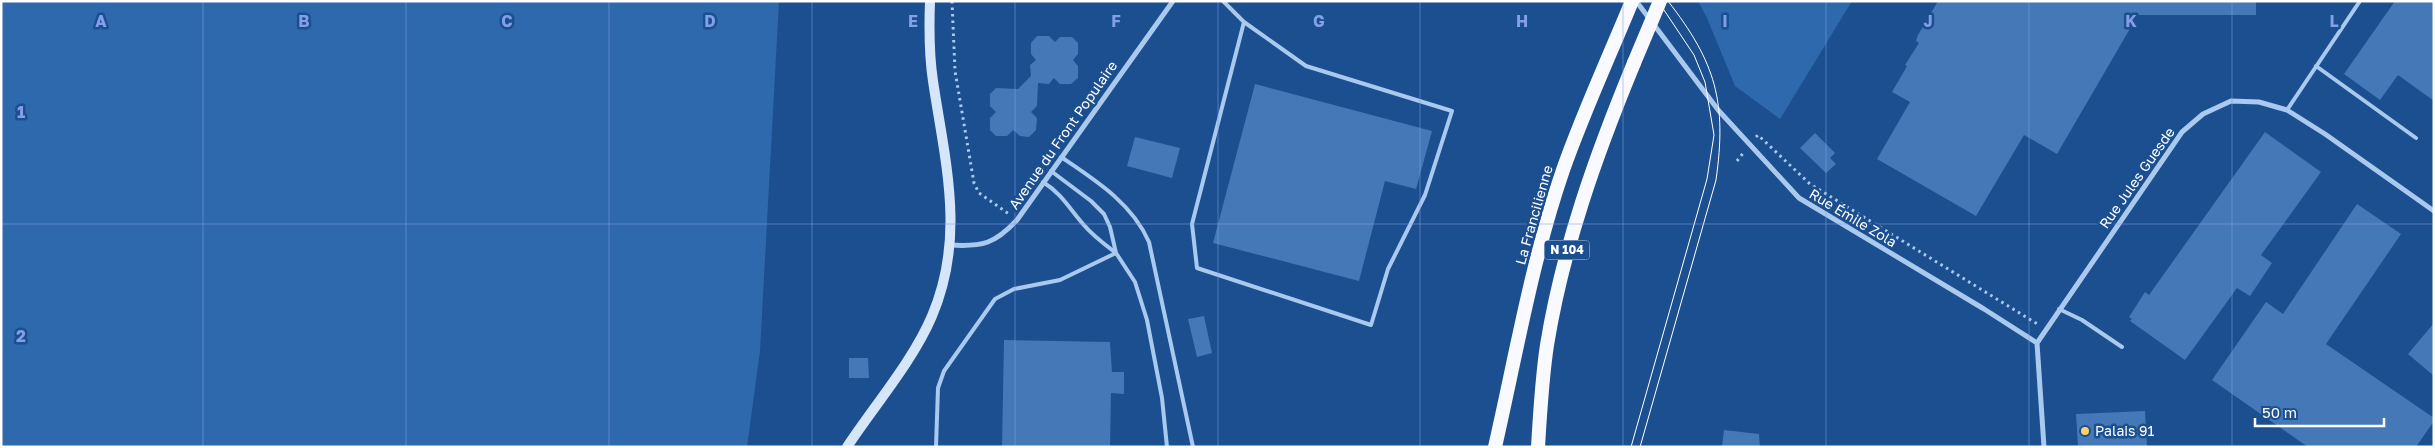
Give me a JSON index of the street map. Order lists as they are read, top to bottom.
{
  "streets": {
    "highway": ["La Francilienne", "N 104"],
    "street": ["Avenue du Front Populaire", "Rue Jules Guesde", "Rue Émile Zola"]
  },
  "crossings": [
    ["Rue Jules Guesde", "Rue Émile Zola"]
  ],
  "places": ["Palais 91"],
  "scale_bar": "50 m",
  "grid": {
    "columns": [
      "A",
      "B",
      "C",
      "D",
      "E",
      "F",
      "G",
      "H",
      "I",
      "J",
      "K",
      "L"
    ],
    "rows": ["1", "2"]
  }
}
